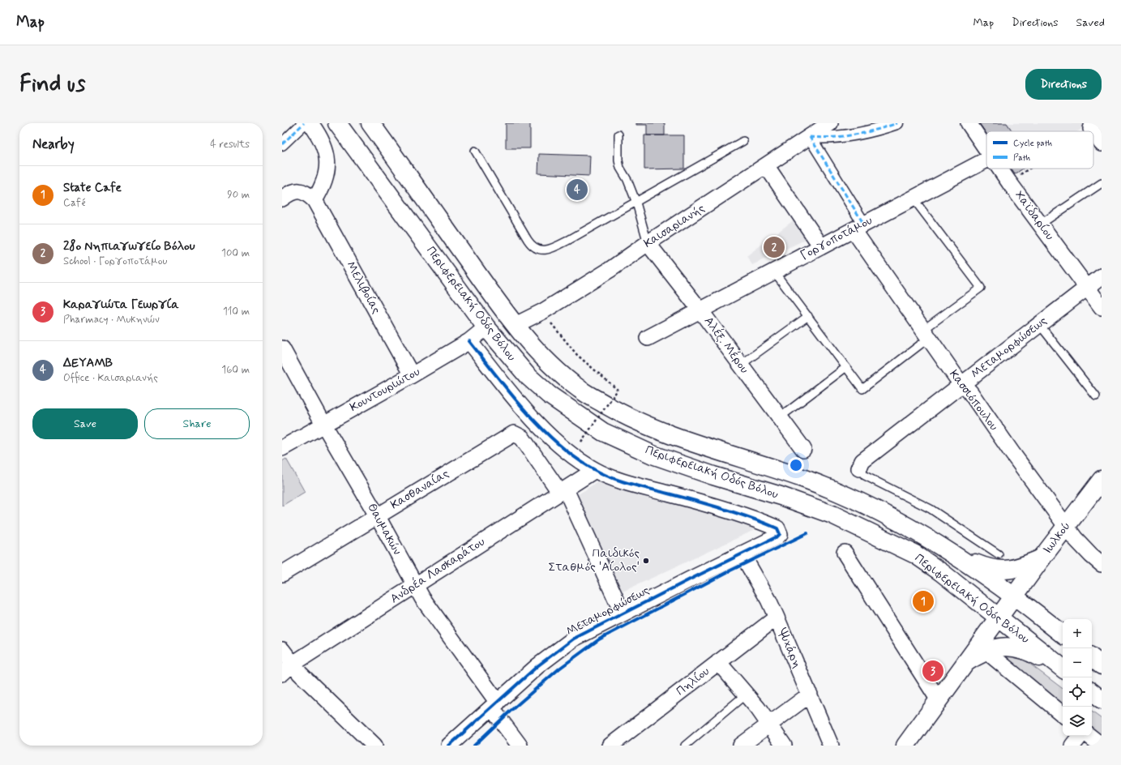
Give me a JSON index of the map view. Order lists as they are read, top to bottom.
{
  "streets": {
    "main road": ["Περιφερειακή Οδός Βόλου", "Ιωλκού"],
    "street": [
      "Χαϊδαρίου",
      "Καισαριανής",
      "Γοργοποτάμου",
      "Μελιβοίας",
      "Αλέξ. Μέρου",
      "Μεταμορφώσεως",
      "Κουντουριώτου",
      "Κασσιόπουλου",
      "Κασθαναίας",
      "Θαυμακών",
      "Ανδρέα Λασκαράτου",
      "Ψυχάρη",
      "Πηλίου"
    ]
  },
  "crossings": [
    ["Χαϊδαρίου", "Μεταμορφώσεως"],
    ["Καισαριανής", "Περιφερειακή Οδός Βόλου"],
    ["Καισαριανής", "Αλέξ. Μέρου"],
    ["Γοργοποτάμου", "Αλέξ. Μέρου"],
    ["Γοργοποτάμου", "Κασσιόπουλου"],
    ["Μελιβοίας", "Κουντουριώτου"],
    ["Περιφερειακή Οδός Βόλου", "Κουντουριώτου"],
    ["Περιφερειακή Οδός Βόλου", "Ιωλκού"],
    ["Μεταμορφώσεως", "Κασσιόπουλου"],
    ["Μεταμορφώσεως", "Θαυμακών"],
    ["Μεταμορφώσεως", "Ανδρέα Λασκαράτου"],
    ["Μεταμορφώσεως", "Ψυχάρη"],
    ["Κουντουριώτου", "Θαυμακών"],
    ["Κασσιόπουλου", "Ιωλκού"],
    ["Κασθαναίας", "Θαυμακών"],
    ["Κασθαναίας", "Ανδρέα Λασκαράτου"],
    ["Θαυμακών", "Ανδρέα Λασκαράτου"],
    ["Ψυχάρη", "Πηλίου"]
  ],
  "places": ["Παιδικός Σταθμός 'Αίολος'"],
  "legend": ["Cycle path", "Path"],
  "page": {
    "header": "Map",
    "nav": ["Map", "Directions", "Saved"],
    "buttons": [
      "Directions",
      ["Save", "Share"]
    ],
    "title": "Find us",
    "heading": ["Nearby", "4 results"],
    "list": [
      {
        "mark": "1",
        "name": "State Cafe",
        "note": "Café",
        "value": "90 m"
      },
      {
        "mark": "2",
        "name": "28ο Νηπιαγωγείο Βόλου",
        "note": "School · Γοργοποτάμου",
        "value": "100 m"
      },
      {
        "mark": "3",
        "name": "Καραγιώτα Γεωργία",
        "note": "Pharmacy · Μυκηνών",
        "value": "110 m"
      },
      {
        "mark": "4",
        "name": "ΔΕΥΑΜΒ",
        "note": "Office · Καισαριανής",
        "value": "160 m"
      }
    ],
    "pins": [
      "4",
      "2",
      "1",
      "3"
    ],
    "map_buttons": ["+", "−"]
  }
}
